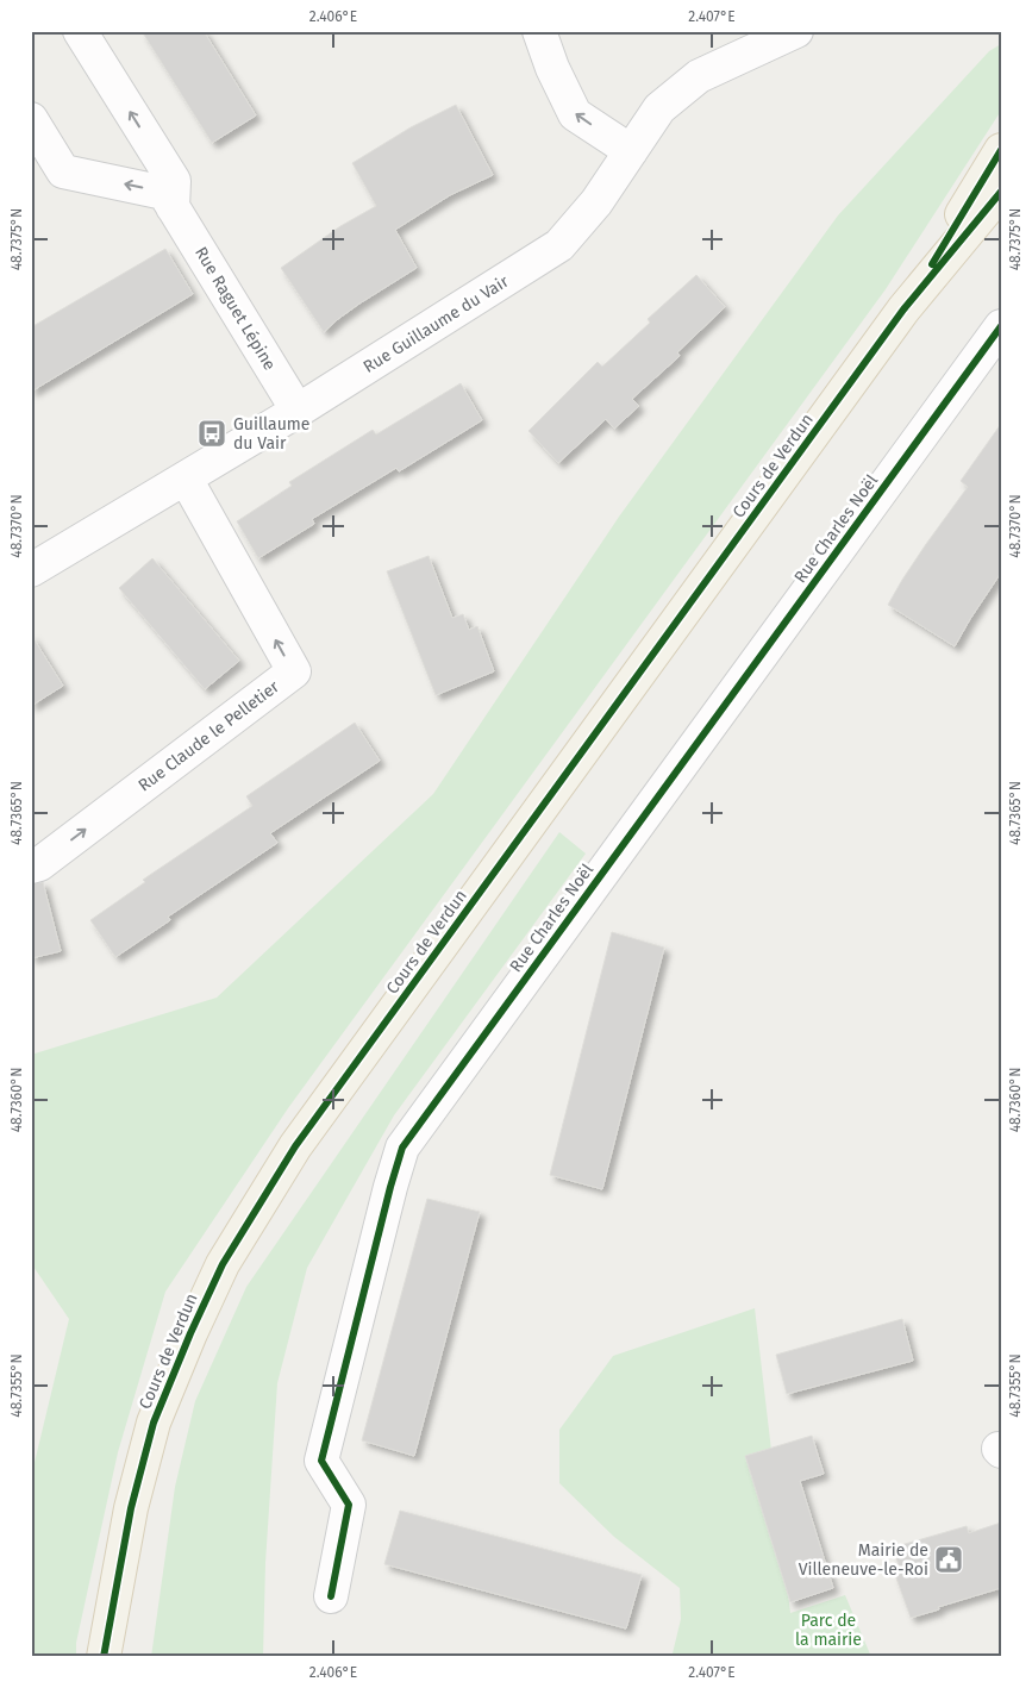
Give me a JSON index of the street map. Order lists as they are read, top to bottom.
{
  "streets": {
    "main road": ["Cours de Verdun"],
    "street": [
      "Rue Raguet Lépine",
      "Rue Guillaume du Vair",
      "Rue Charles Noël",
      "Rue Claude le Pelletier"
    ]
  },
  "crossings": [
    ["Rue Raguet Lépine", "Rue Guillaume du Vair"],
    ["Rue Guillaume du Vair", "Rue Claude le Pelletier"]
  ],
  "one_way": ["Rue Raguet Lépine"],
  "parks": ["Parc de la mairie"],
  "places": {
    "bus stop": ["Guillaume du Vair"],
    "public building": ["Mairie de Villeneuve-le-Roi"]
  },
  "coordinates": [
    "2.406°E",
    "2.407°E",
    "48.7375°N",
    "48.7370°N",
    "48.7365°N",
    "48.7360°N",
    "48.7355°N"
  ]
}
